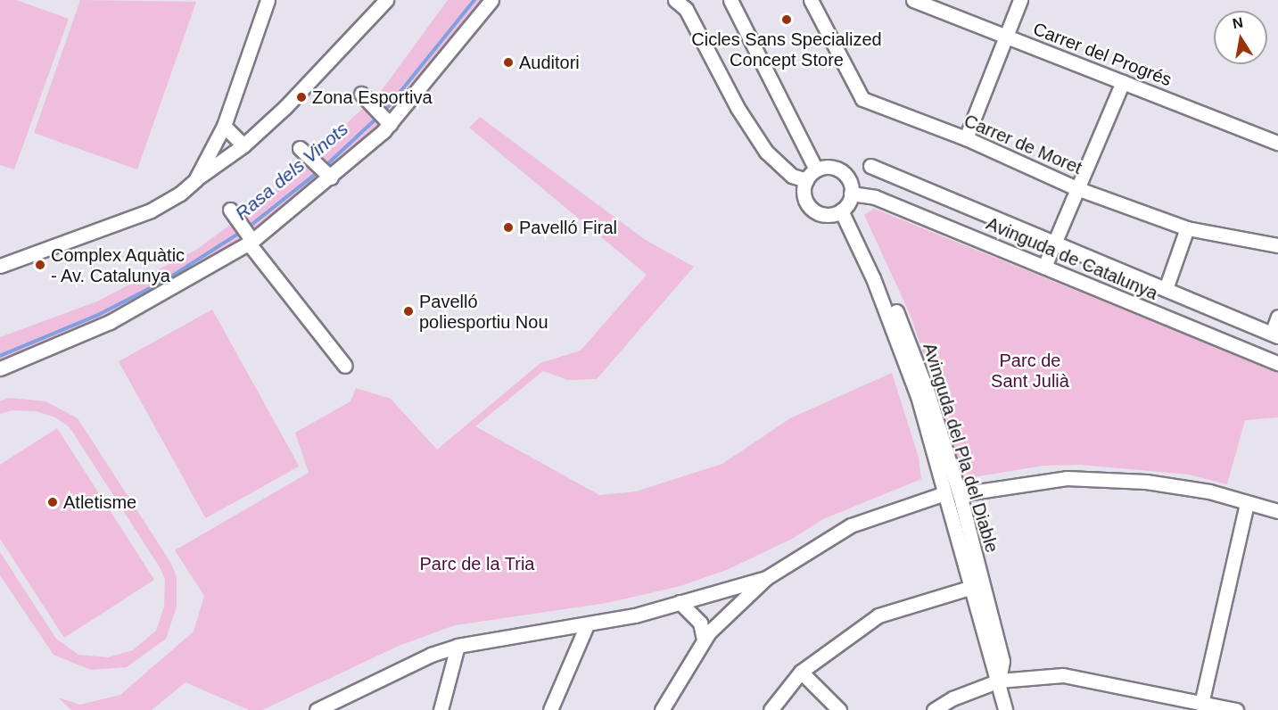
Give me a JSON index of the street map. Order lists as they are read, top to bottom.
{
  "streets": {
    "street": [
      "Carrer del Progrés",
      "Carrer de Moret",
      "Avinguda de Catalunya",
      "Avinguda del Pla del Diable"
    ]
  },
  "crossings": [
    ["Avinguda de Catalunya", "Avinguda del Pla del Diable"]
  ],
  "water": ["Rasa dels Vinots"],
  "parks": ["Parc de Sant Julià", "Parc de la Tria"],
  "places": [
    "Cicles Sans Specialized Concept Store",
    "Auditori",
    "Zona Esportiva",
    "Pavelló Firal",
    "Complex Aquàtic - Av. Catalunya",
    "Pavelló poliesportiu Nou",
    "Atletisme"
  ],
  "north": "top"
}
